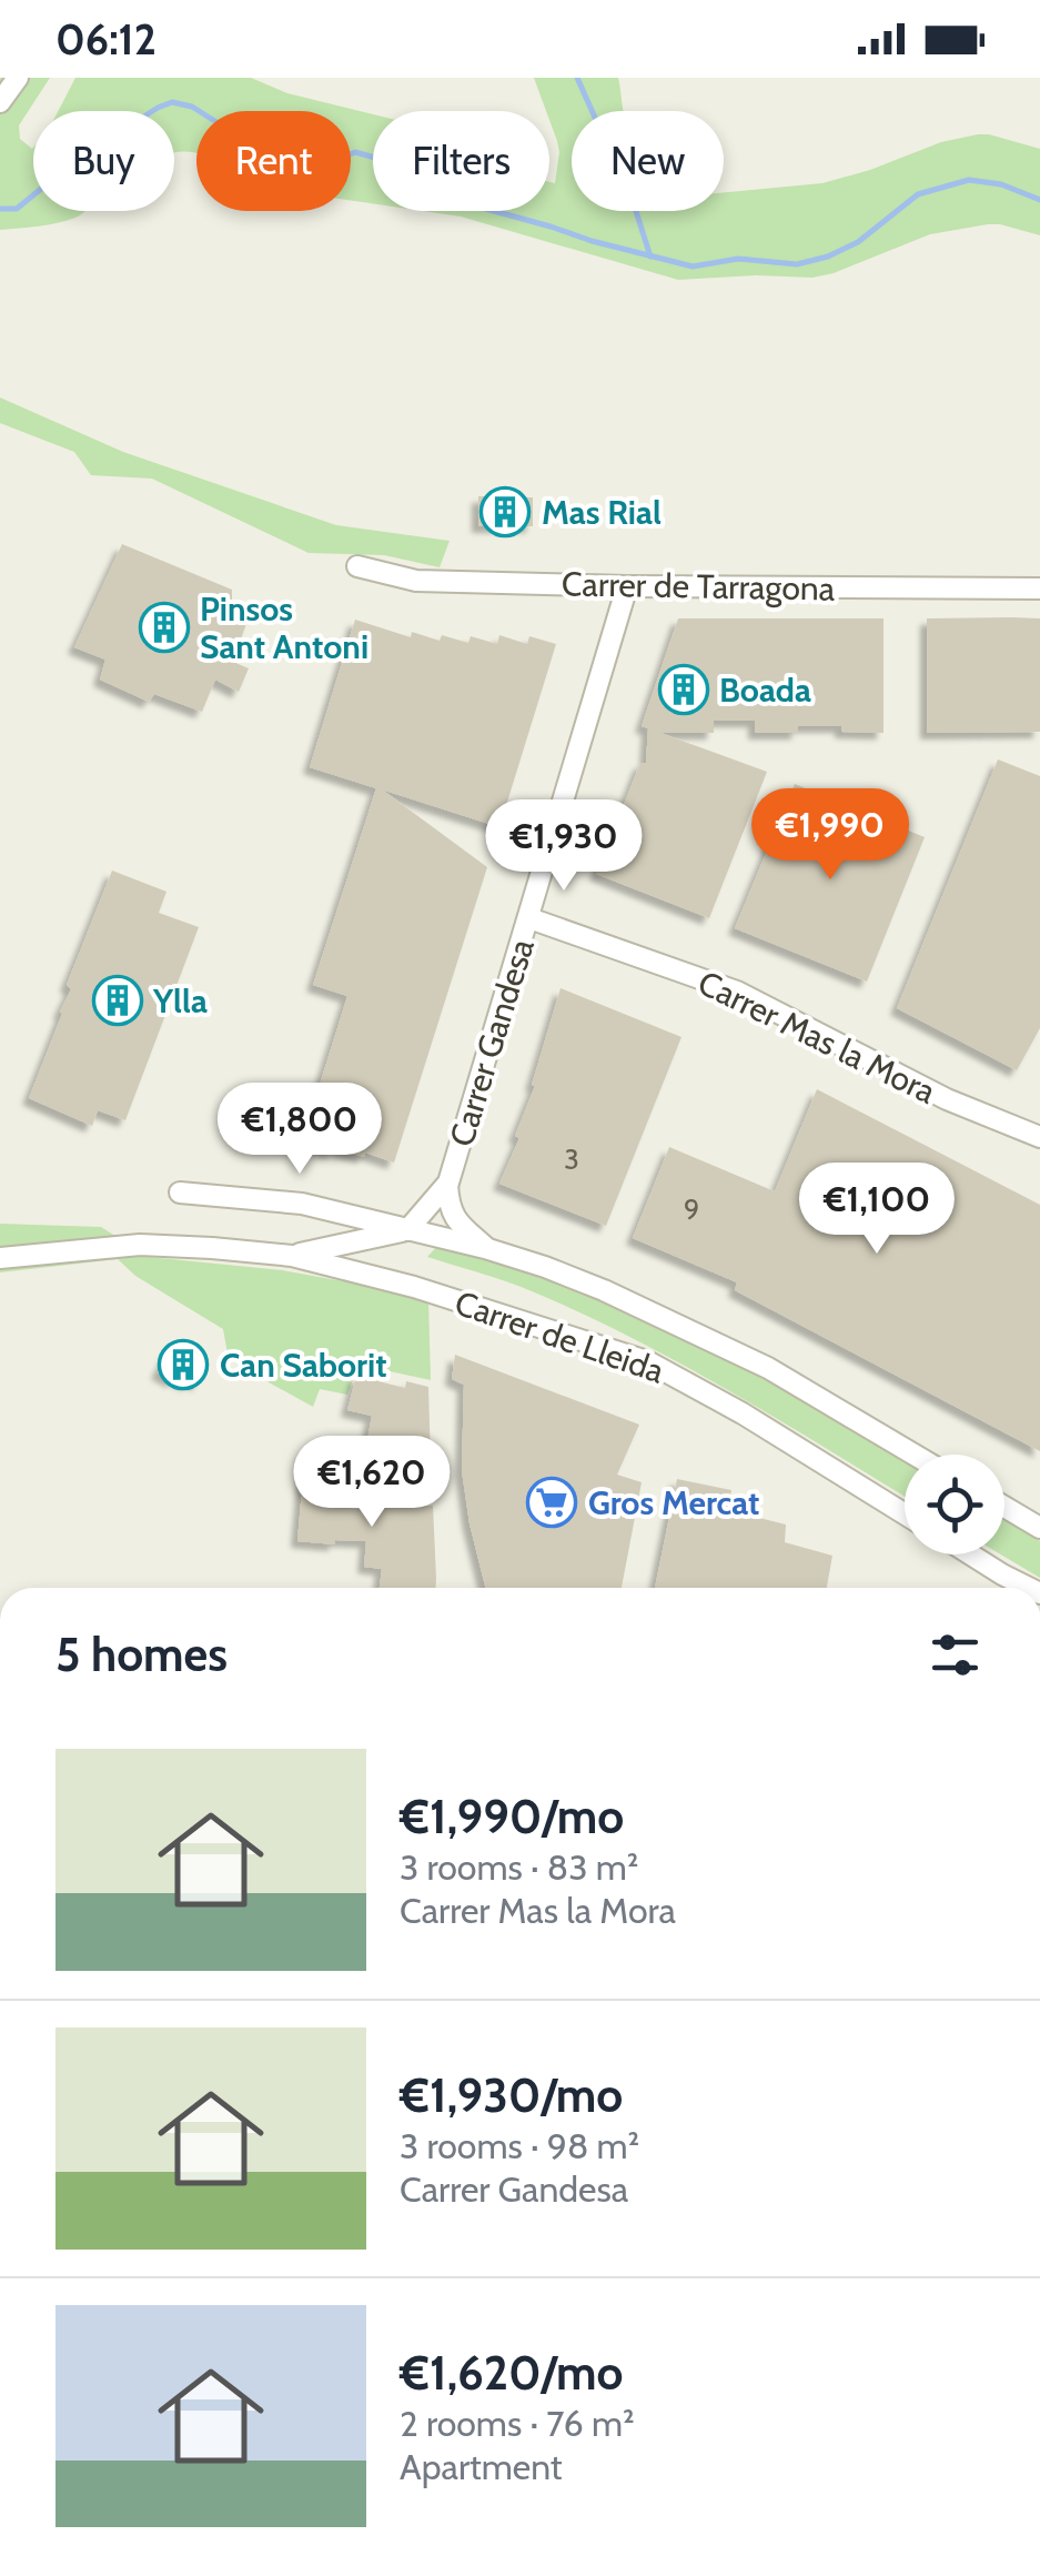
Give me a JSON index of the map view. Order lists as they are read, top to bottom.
{
  "streets": {
    "street": [
      "Carrer de Tarragona",
      "Carrer Mas la Mora",
      "Carrer Gandesa",
      "Carrer de Lleida"
    ]
  },
  "crossings": [
    ["Carrer de Tarragona", "Carrer Gandesa"],
    ["Carrer Mas la Mora", "Carrer Gandesa"],
    ["Carrer Gandesa", "Carrer de Lleida"]
  ],
  "places": {
    "building": [
      "Mas Rial",
      "Pinsos Sant Antoni",
      "Boada",
      "Ylla",
      "Can Saborit"
    ],
    "supermarket": ["Gros Mercat"]
  },
  "house_numbers": ["3", "9"],
  "page": {
    "status": "06:12",
    "chip": [
      "Buy",
      "Rent",
      "Filters",
      "New"
    ],
    "price": [
      "€1,990",
      "€1,930",
      "€1,800",
      "€1,100",
      "€1,620"
    ],
    "heading": "5 homes",
    "list": [
      {
        "name": "€1,990/mo",
        "note": "3 rooms · 83 m² · Carrer Mas la Mora"
      },
      {
        "name": "€1,930/mo",
        "note": "3 rooms · 98 m² · Carrer Gandesa"
      },
      {
        "name": "€1,620/mo",
        "note": "2 rooms · 76 m² · Apartment"
      }
    ]
  }
}
